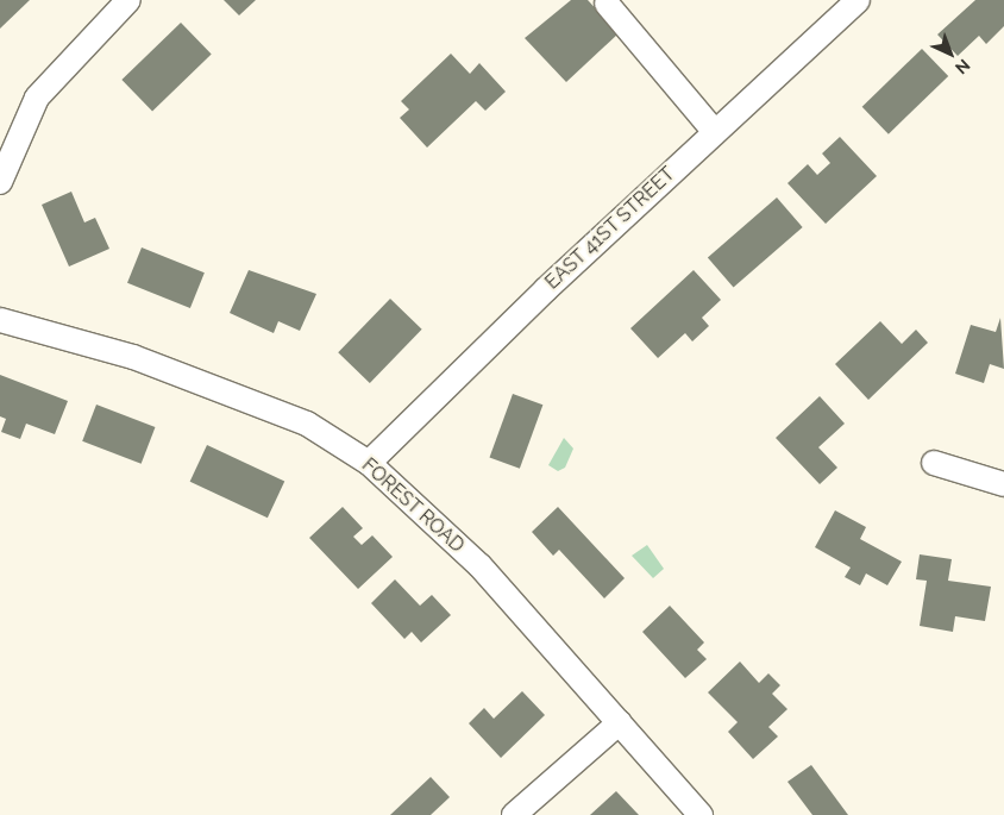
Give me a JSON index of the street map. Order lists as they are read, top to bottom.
{
  "streets": {
    "street": ["EAST 41ST STREET", "FOREST ROAD"]
  },
  "crossings": [
    ["EAST 41ST STREET", "FOREST ROAD"]
  ],
  "north": "bottom right"
}
